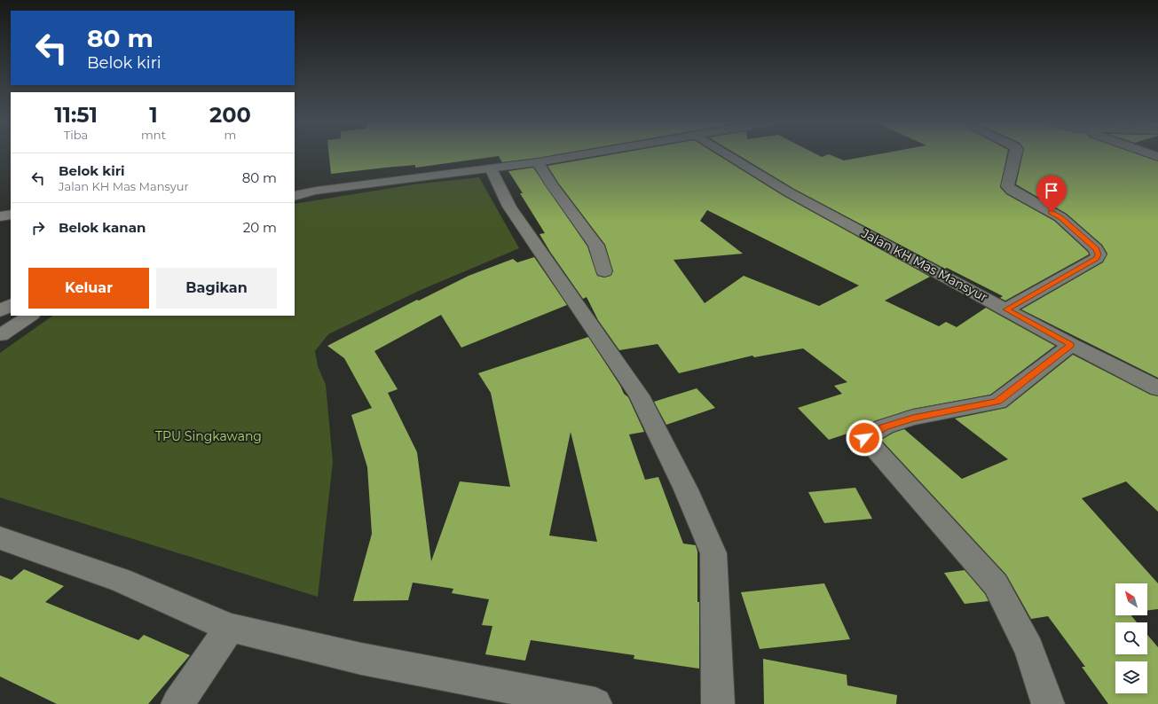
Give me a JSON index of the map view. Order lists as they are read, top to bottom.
{
  "streets": {
    "street": ["Jalan KH Mas Mansyur"]
  },
  "parks": ["TPU Singkawang"],
  "north": "top left",
  "page": {
    "turn": ["80 m", "Belok kiri"],
    "eta": [
      "11:51",
      "Tiba",
      "1",
      "mnt",
      "200",
      "m"
    ],
    "list": [
      {
        "name": "Belok kiri",
        "note": "Jalan KH Mas Mansyur",
        "value": "80 m"
      },
      {
        "name": "Belok kanan",
        "value": "20 m"
      }
    ],
    "buttons": ["Keluar", "Bagikan"]
  }
}
